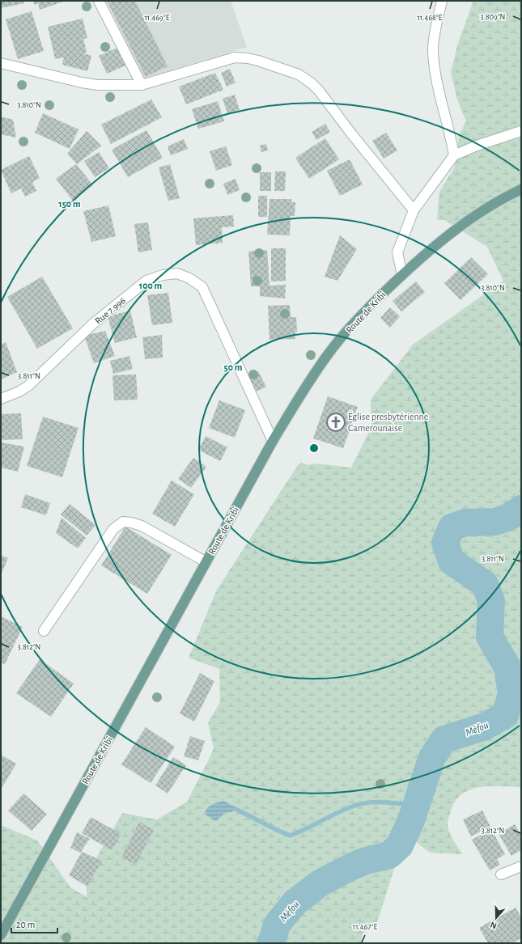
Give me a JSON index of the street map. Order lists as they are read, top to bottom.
{
  "streets": {
    "main road": ["Route de Kribi"],
    "street": ["Rue 7.996"]
  },
  "crossings": [
    ["Rue 7.996", "Route de Kribi"]
  ],
  "water": ["Méfou"],
  "places": {
    "church": ["Église presbytérienne Camerounaise"]
  },
  "scale_bar": "20 m",
  "north": "bottom",
  "coordinates": [
    "3.809°N",
    "11.469°E",
    "11.468°E",
    "3.810°N",
    "3.811°N",
    "3.812°N",
    "11.467°E"
  ],
  "rings": ["150 m", "100 m", "50 m"]
}
